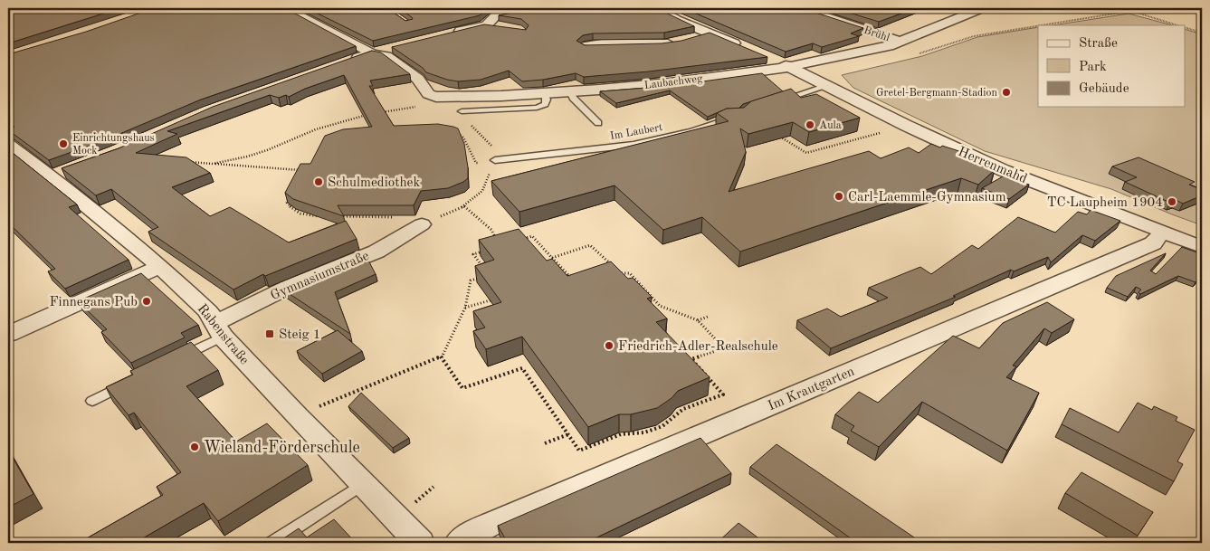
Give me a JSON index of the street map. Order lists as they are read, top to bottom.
{
  "streets": {
    "street": [
      "Brühl",
      "Laubachweg",
      "Herrenmahd",
      "Gymnasiumstraße",
      "Rabenstraße",
      "Im Krautgarten"
    ],
    "lane": ["Im Laubert"]
  },
  "crossings": [
    ["Brühl", "Laubachweg"],
    ["Laubachweg", "Herrenmahd"],
    ["Herrenmahd", "Im Krautgarten"],
    ["Gymnasiumstraße", "Rabenstraße"]
  ],
  "places": {
    "other": [
      "Gretel-Bergmann-Stadion",
      "Aula",
      "Einrichtungshaus Mock",
      "Schulmediothek",
      "Carl-Laemmle-Gymnasium",
      "TC Laupheim 1904",
      "Finnegans Pub",
      "Friedrich-Adler-Realschule",
      "Wieland-Förderschule"
    ],
    "transit": ["Steig 1"]
  },
  "legend": ["Straße", "Park", "Gebäude"]
}
